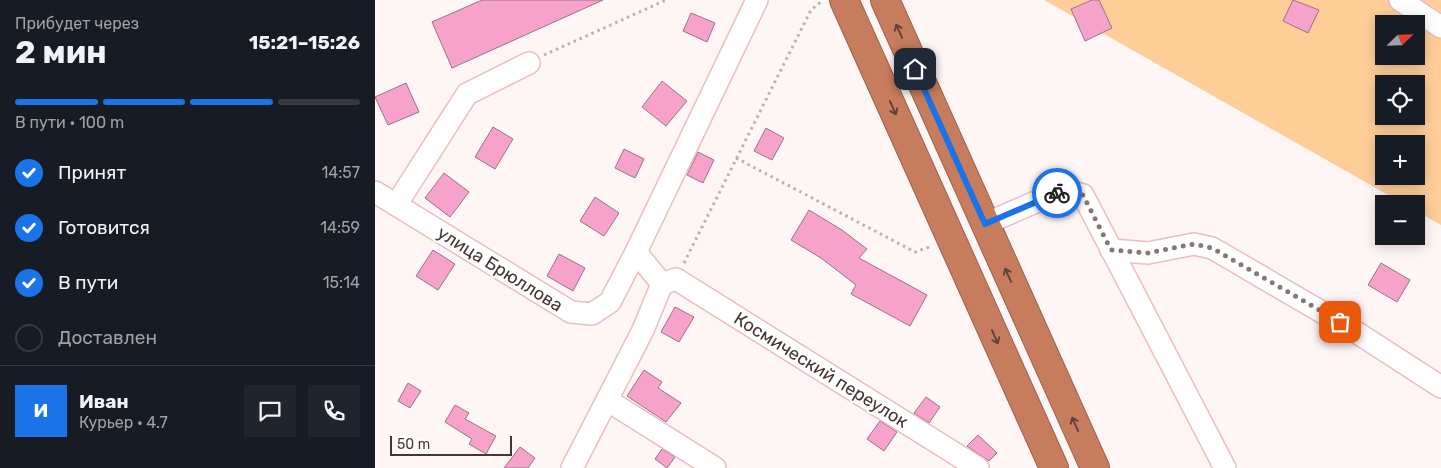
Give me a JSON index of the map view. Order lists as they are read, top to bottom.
{
  "streets": {
    "street": ["улица Брюллова", "Космический переулок"]
  },
  "scale_bar": "50 m",
  "north": "top right",
  "page": {
    "heading": ["2 мин", "Прибудет через", "15:21–15:26"],
    "panel": ["Иван", "Курьер · 4.7"],
    "map_buttons": ["+", "−"],
    "bar": "В пути · 100 m",
    "list": [
      ["Принят", "14:57"],
      ["Готовится", "14:59"],
      ["В пути", "15:14"],
      "Доставлен"
    ],
    "round": "И",
    "scale": "50 m"
  }
}
